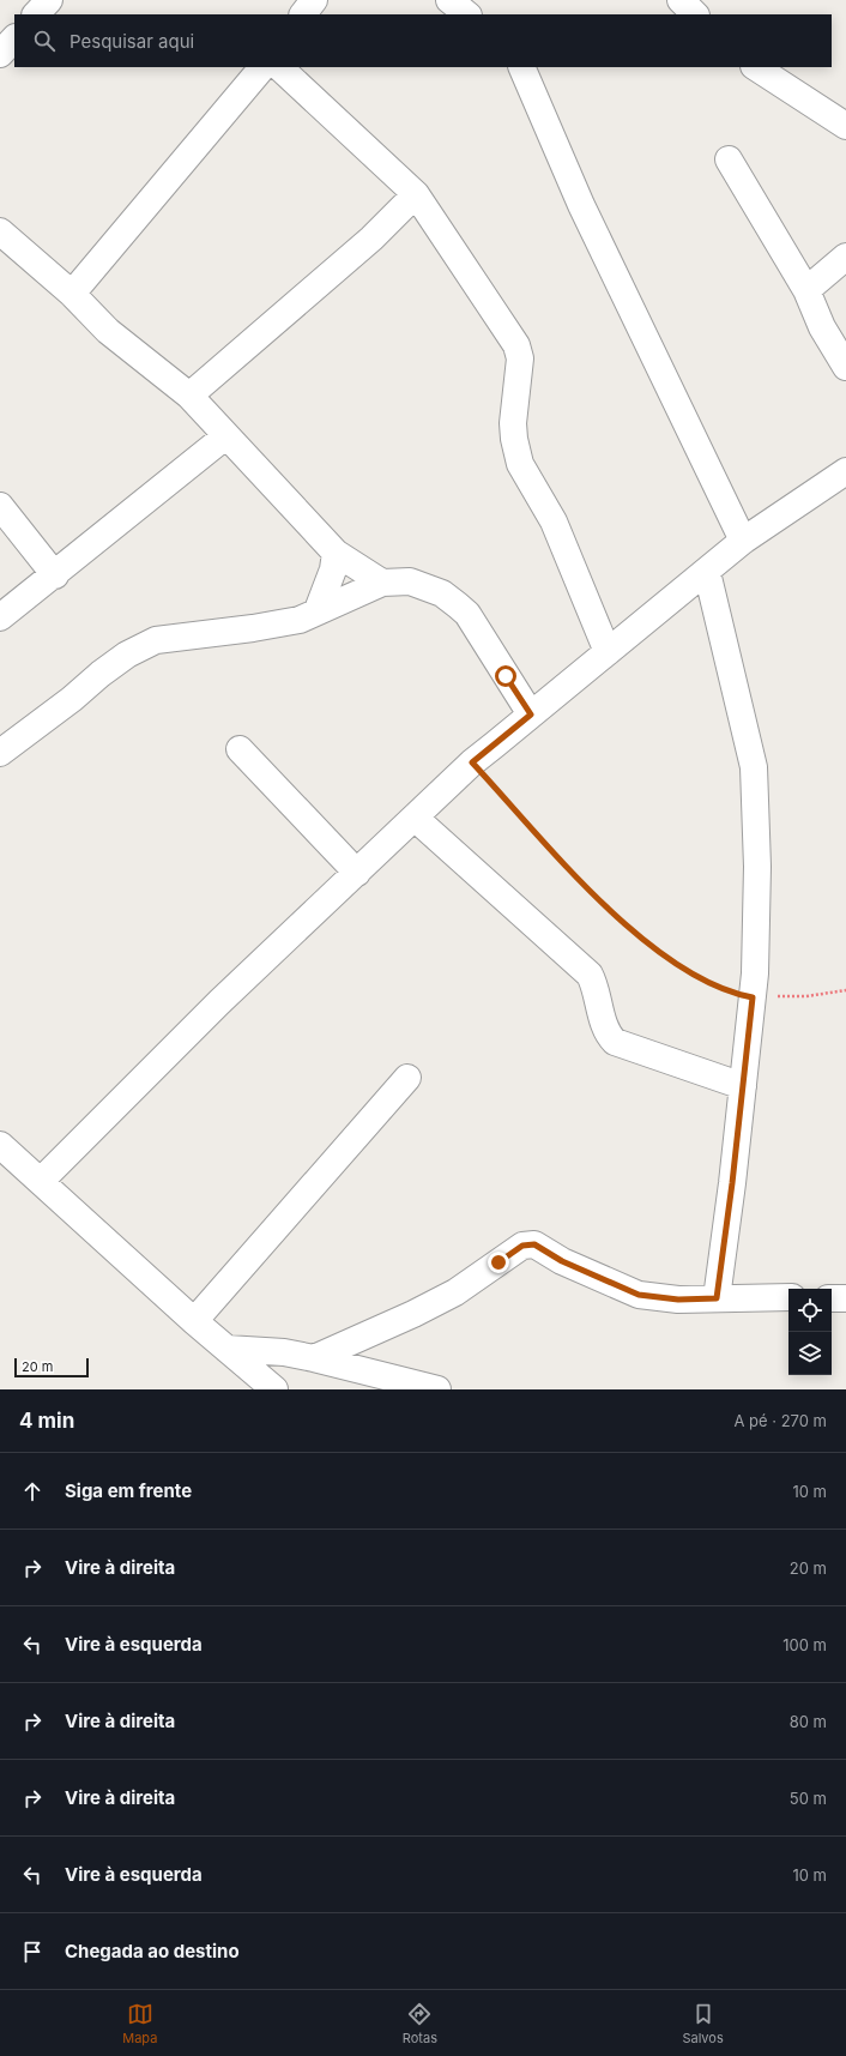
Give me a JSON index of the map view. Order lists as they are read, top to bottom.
{
  "scale_bar": "20 m",
  "page": {
    "search": "Pesquisar aqui",
    "scale": "20 m",
    "heading": ["4 min", "A pé · 270 m"],
    "list": [
      ["Siga em frente", "10 m"],
      ["Vire à direita", "20 m"],
      ["Vire à esquerda", "100 m"],
      ["Vire à direita", "80 m"],
      ["Vire à direita", "50 m"],
      ["Vire à esquerda", "10 m"],
      "Chegada ao destino"
    ],
    "nav": ["Mapa", "Rotas", "Salvos"]
  }
}
